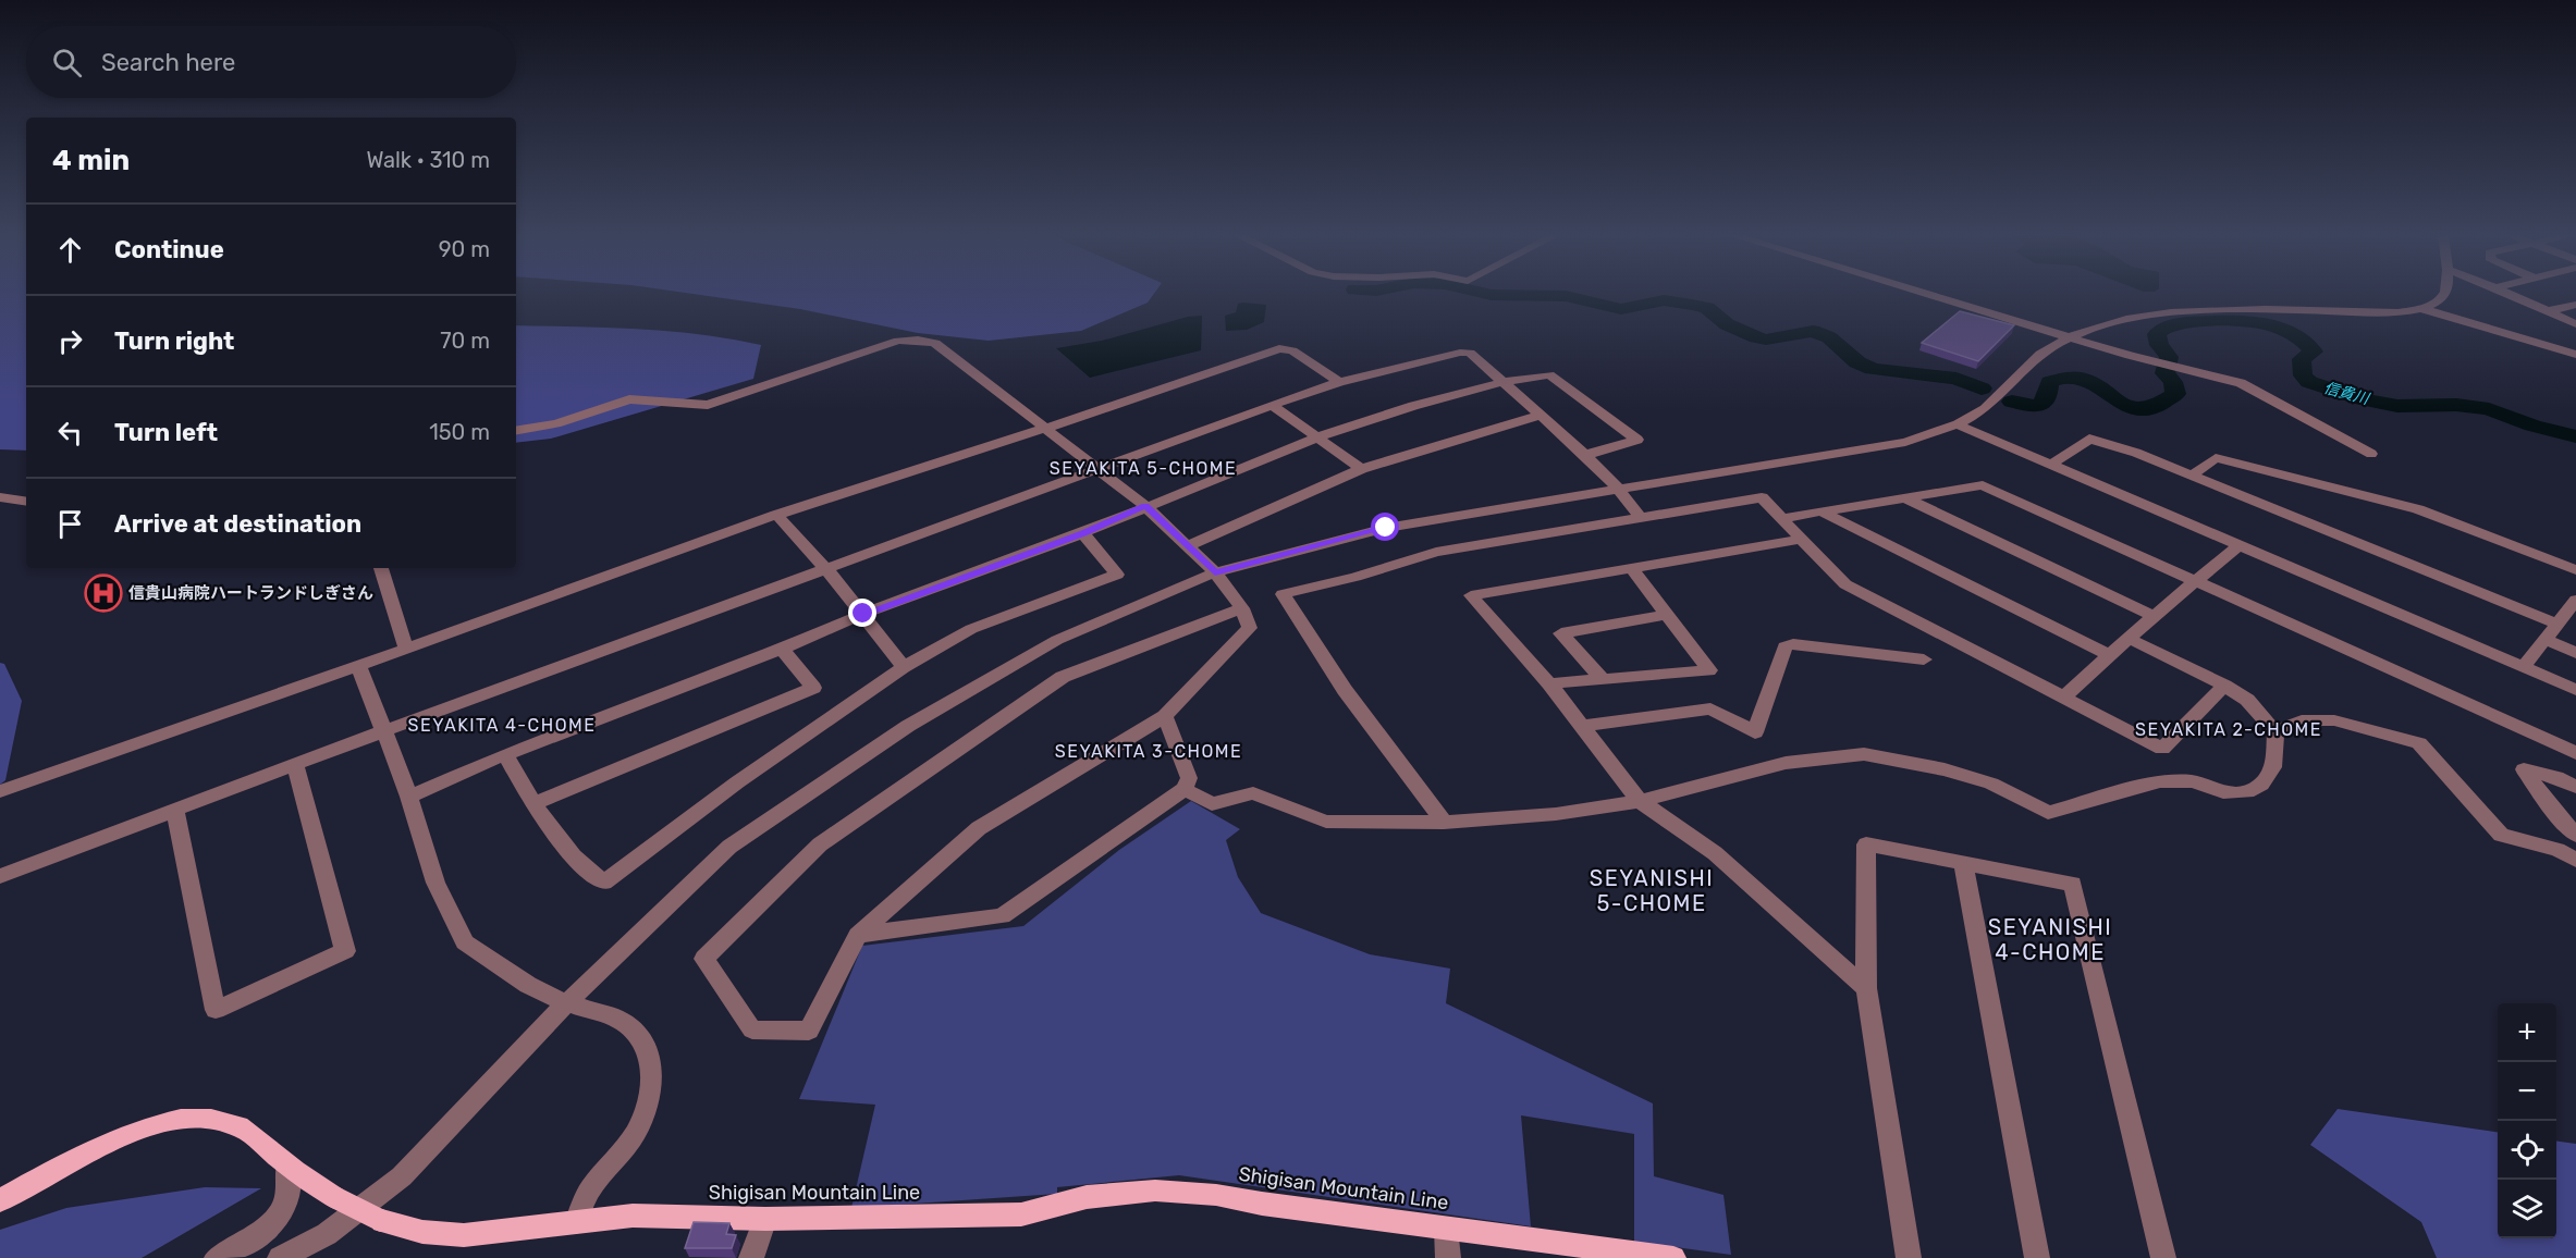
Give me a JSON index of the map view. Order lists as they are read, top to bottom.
{
  "streets": {
    "main road": ["Shigisan Mountain Line"]
  },
  "districts": [
    "SEYAKITA 5-CHOME",
    "SEYAKITA 4-CHOME",
    "SEYAKITA 2-CHOME",
    "SEYAKITA 3-CHOME",
    "SEYANISHI 5-CHOME",
    "SEYANISHI 4-CHOME"
  ],
  "water": ["信貴川"],
  "places": {
    "hospital": ["信貴山病院ハートランドしぎさん"]
  },
  "page": {
    "search": "Search here",
    "heading": ["4 min", "Walk · 310 m"],
    "list": [
      ["Continue", "90 m"],
      ["Turn right", "70 m"],
      ["Turn left", "150 m"],
      "Arrive at destination"
    ],
    "map_buttons": ["+", "−"]
  }
}
